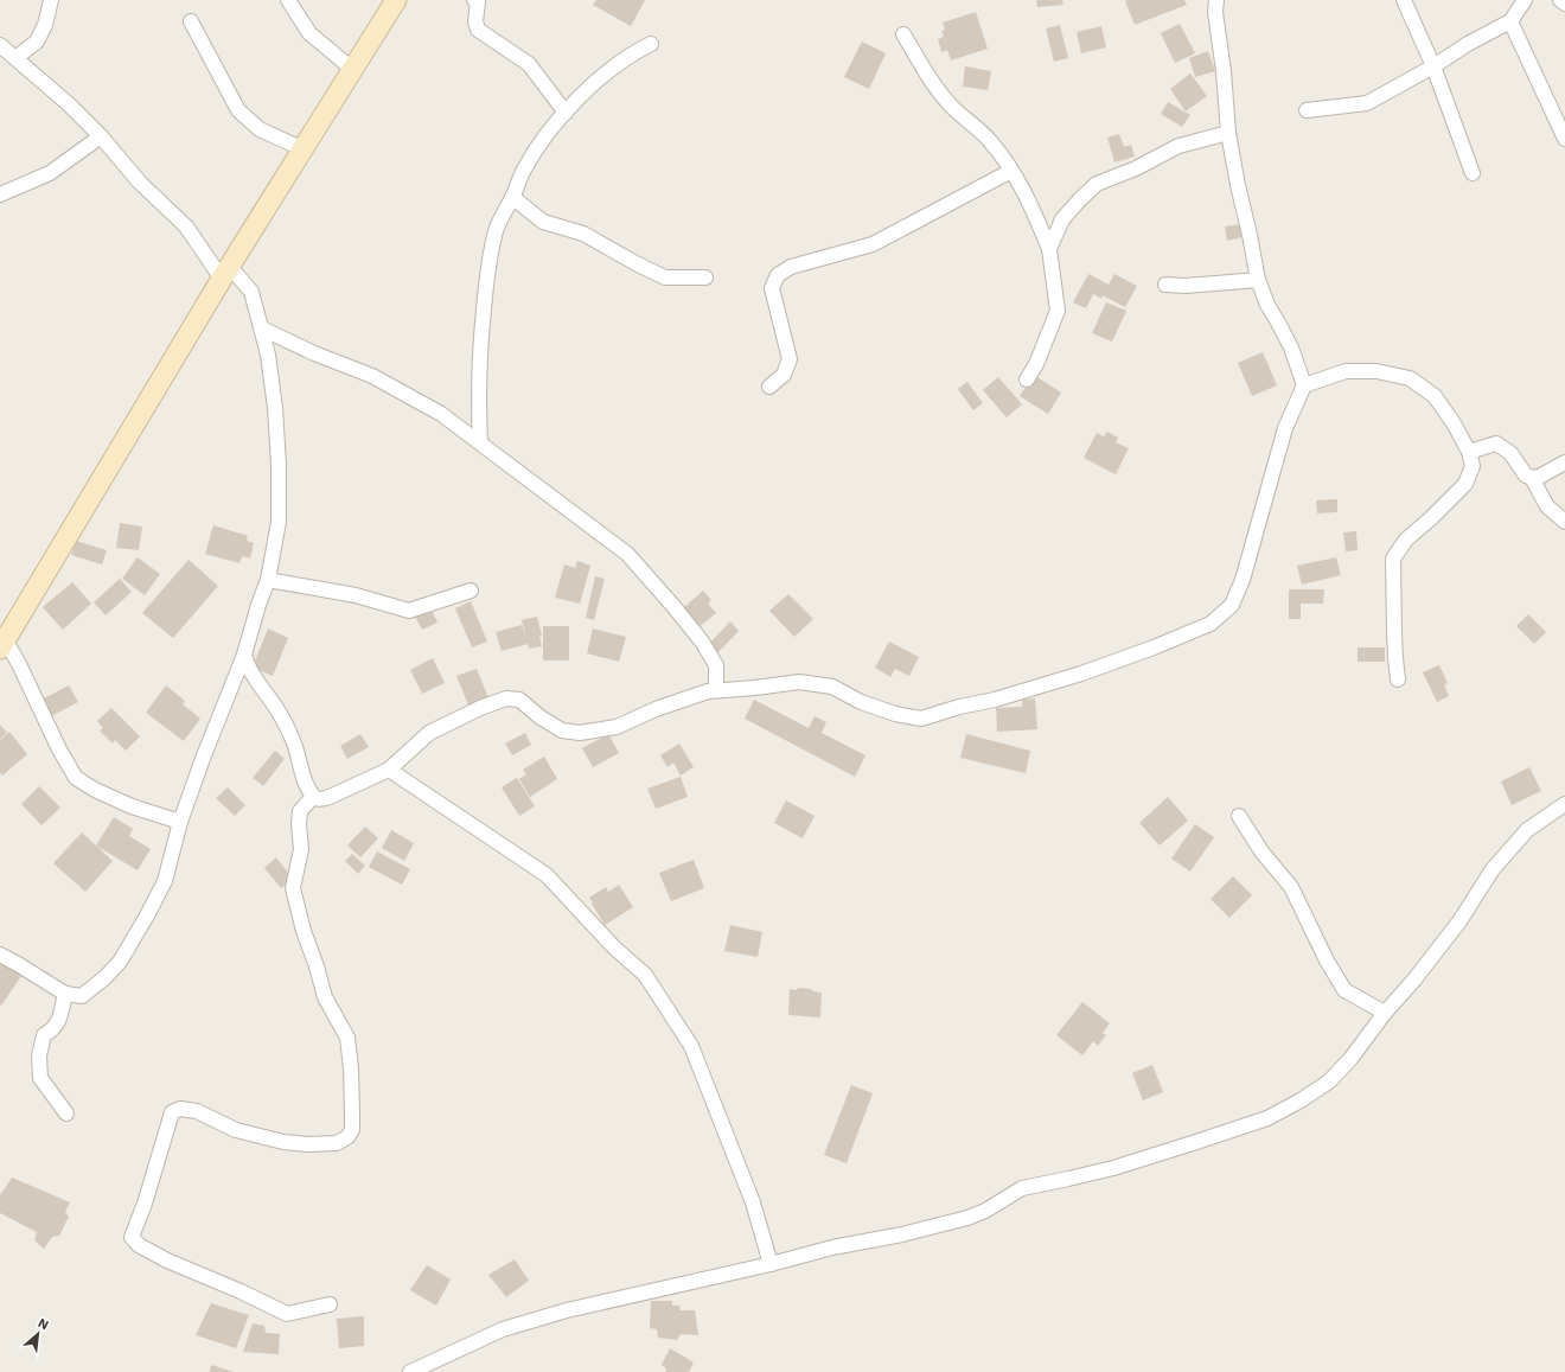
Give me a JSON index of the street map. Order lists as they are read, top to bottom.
{
  "north": "top right"
}
